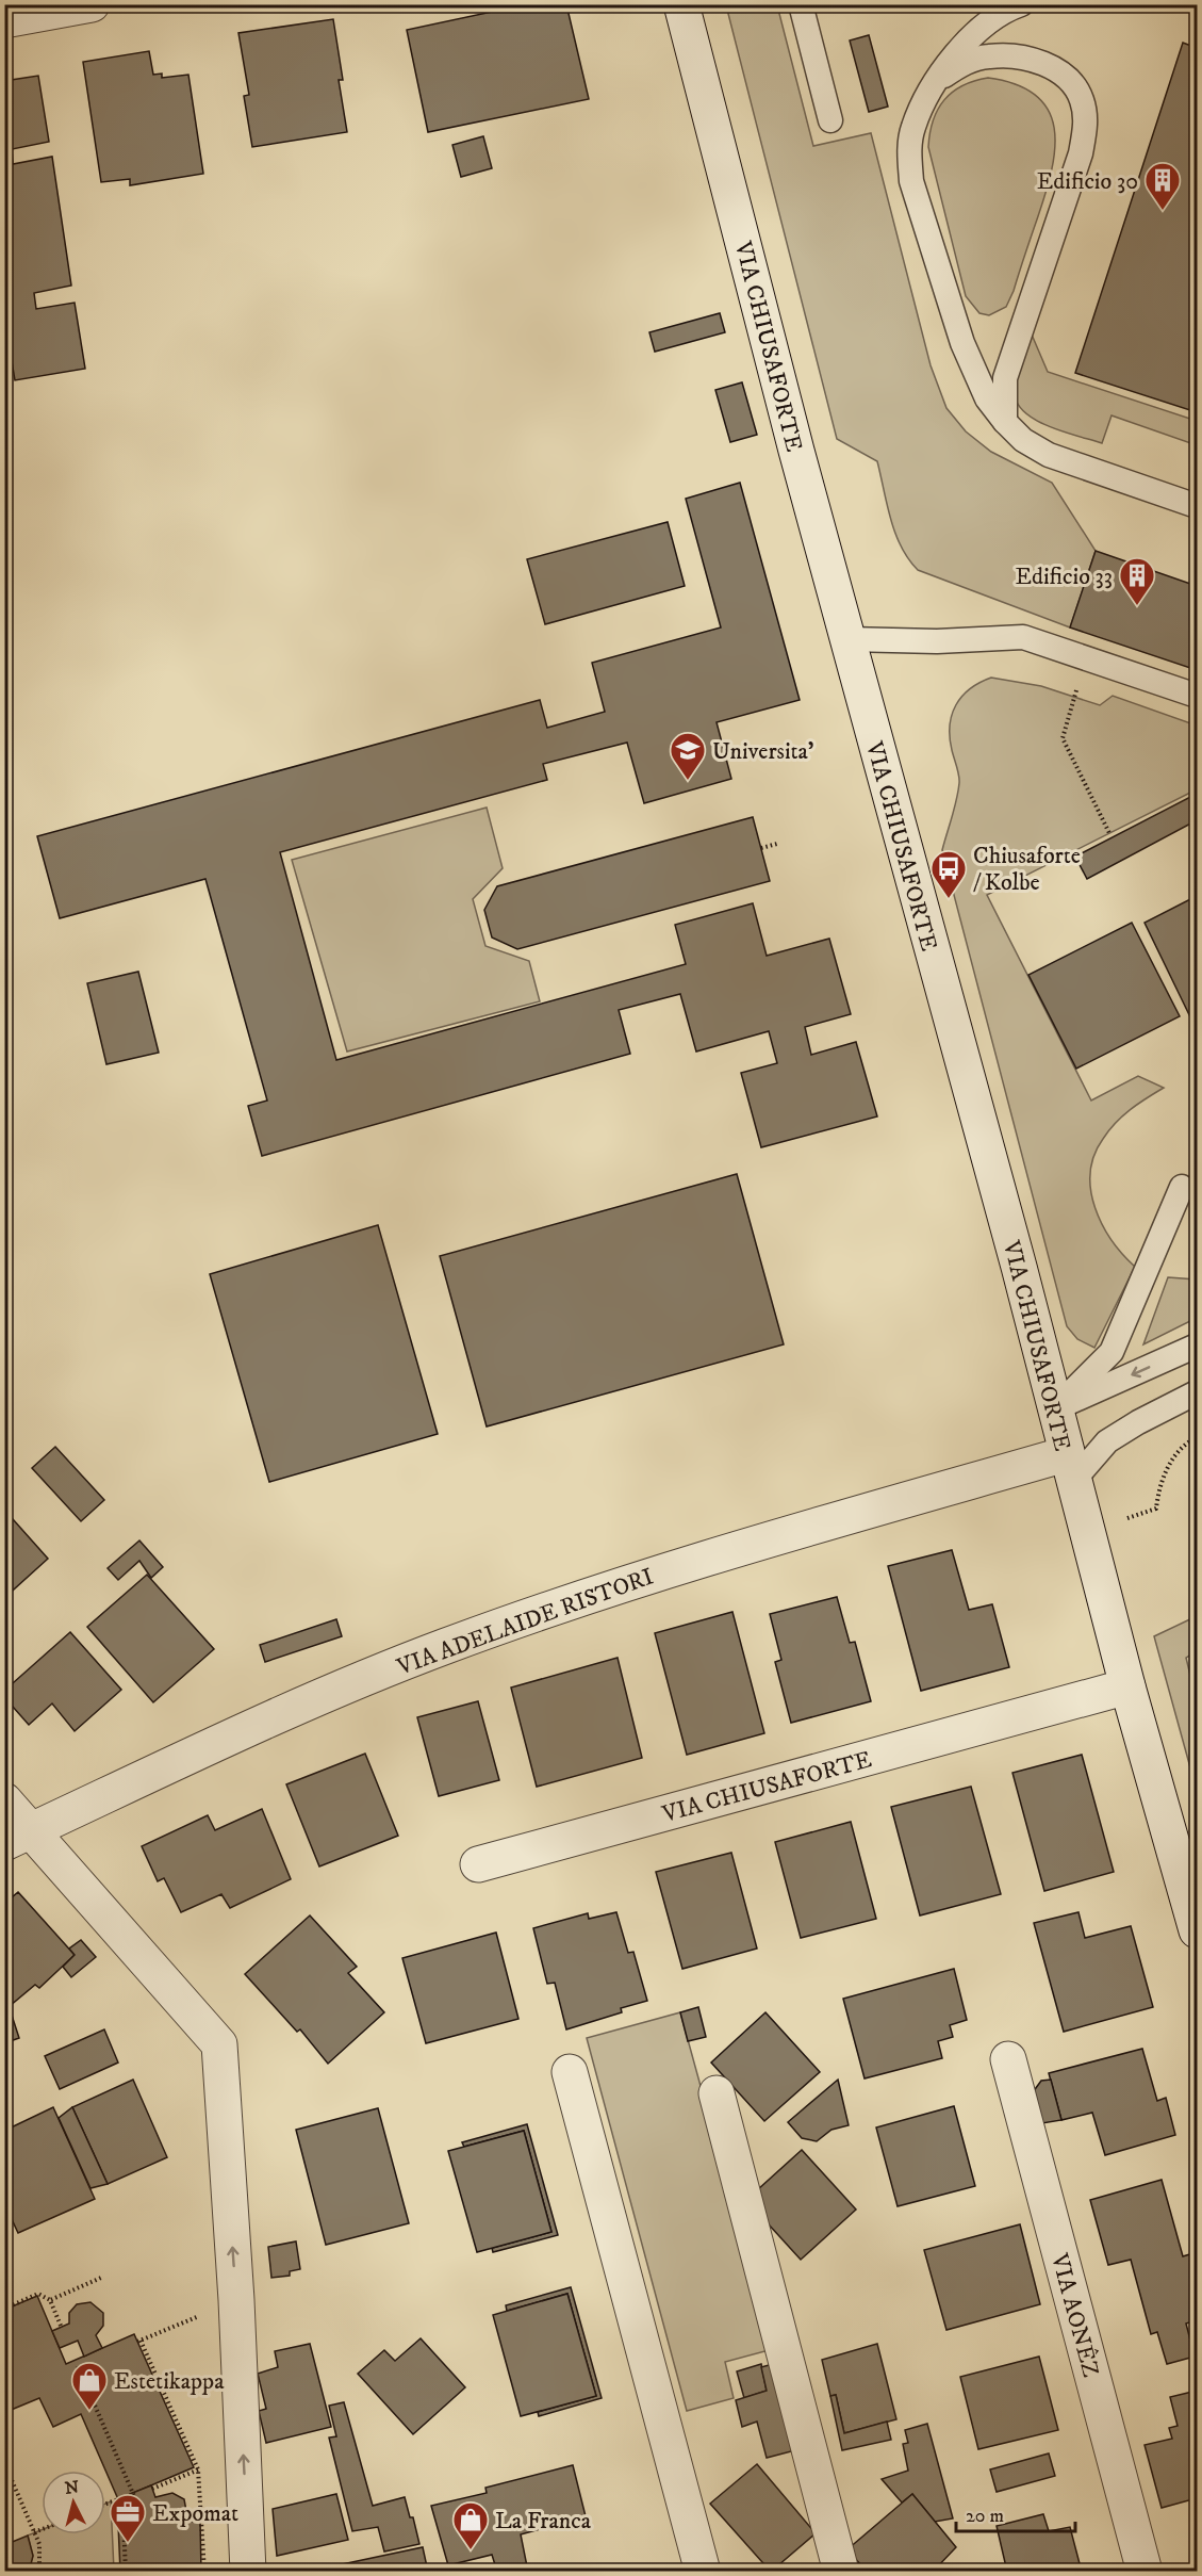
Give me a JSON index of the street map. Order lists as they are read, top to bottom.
{
  "streets": {
    "street": ["VIA CHIUSAFORTE", "VIA ADELAIDE RISTORI", "VIA AONÊZ"]
  },
  "crossings": [
    ["VIA CHIUSAFORTE", "VIA ADELAIDE RISTORI"]
  ],
  "places": {
    "building": ["Edificio 30", "Edificio 33"],
    "school or university": ["Universita'"],
    "bus stop": ["Chiusaforte / Kolbe"],
    "shop": ["Estetikappa", "La Franca"],
    "office": ["Expomat"]
  },
  "scale_bar": "20 m",
  "north": "top"
}
